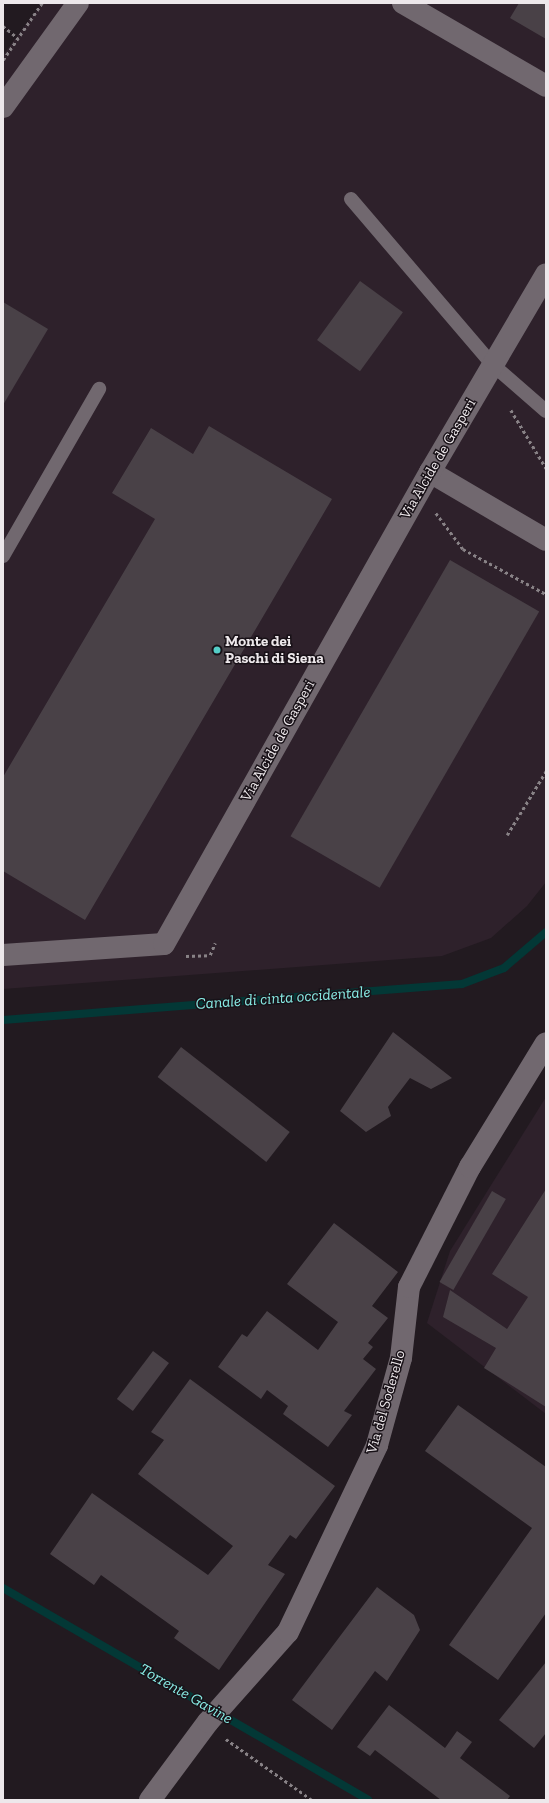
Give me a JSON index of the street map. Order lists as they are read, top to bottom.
{
  "streets": {
    "street": ["Via Alcide de Gasperi", "Via del Soderello"]
  },
  "water": ["Canale di cinta occidentale", "Torrente Gavine"],
  "places": ["Monte dei Paschi di Siena"]
}
